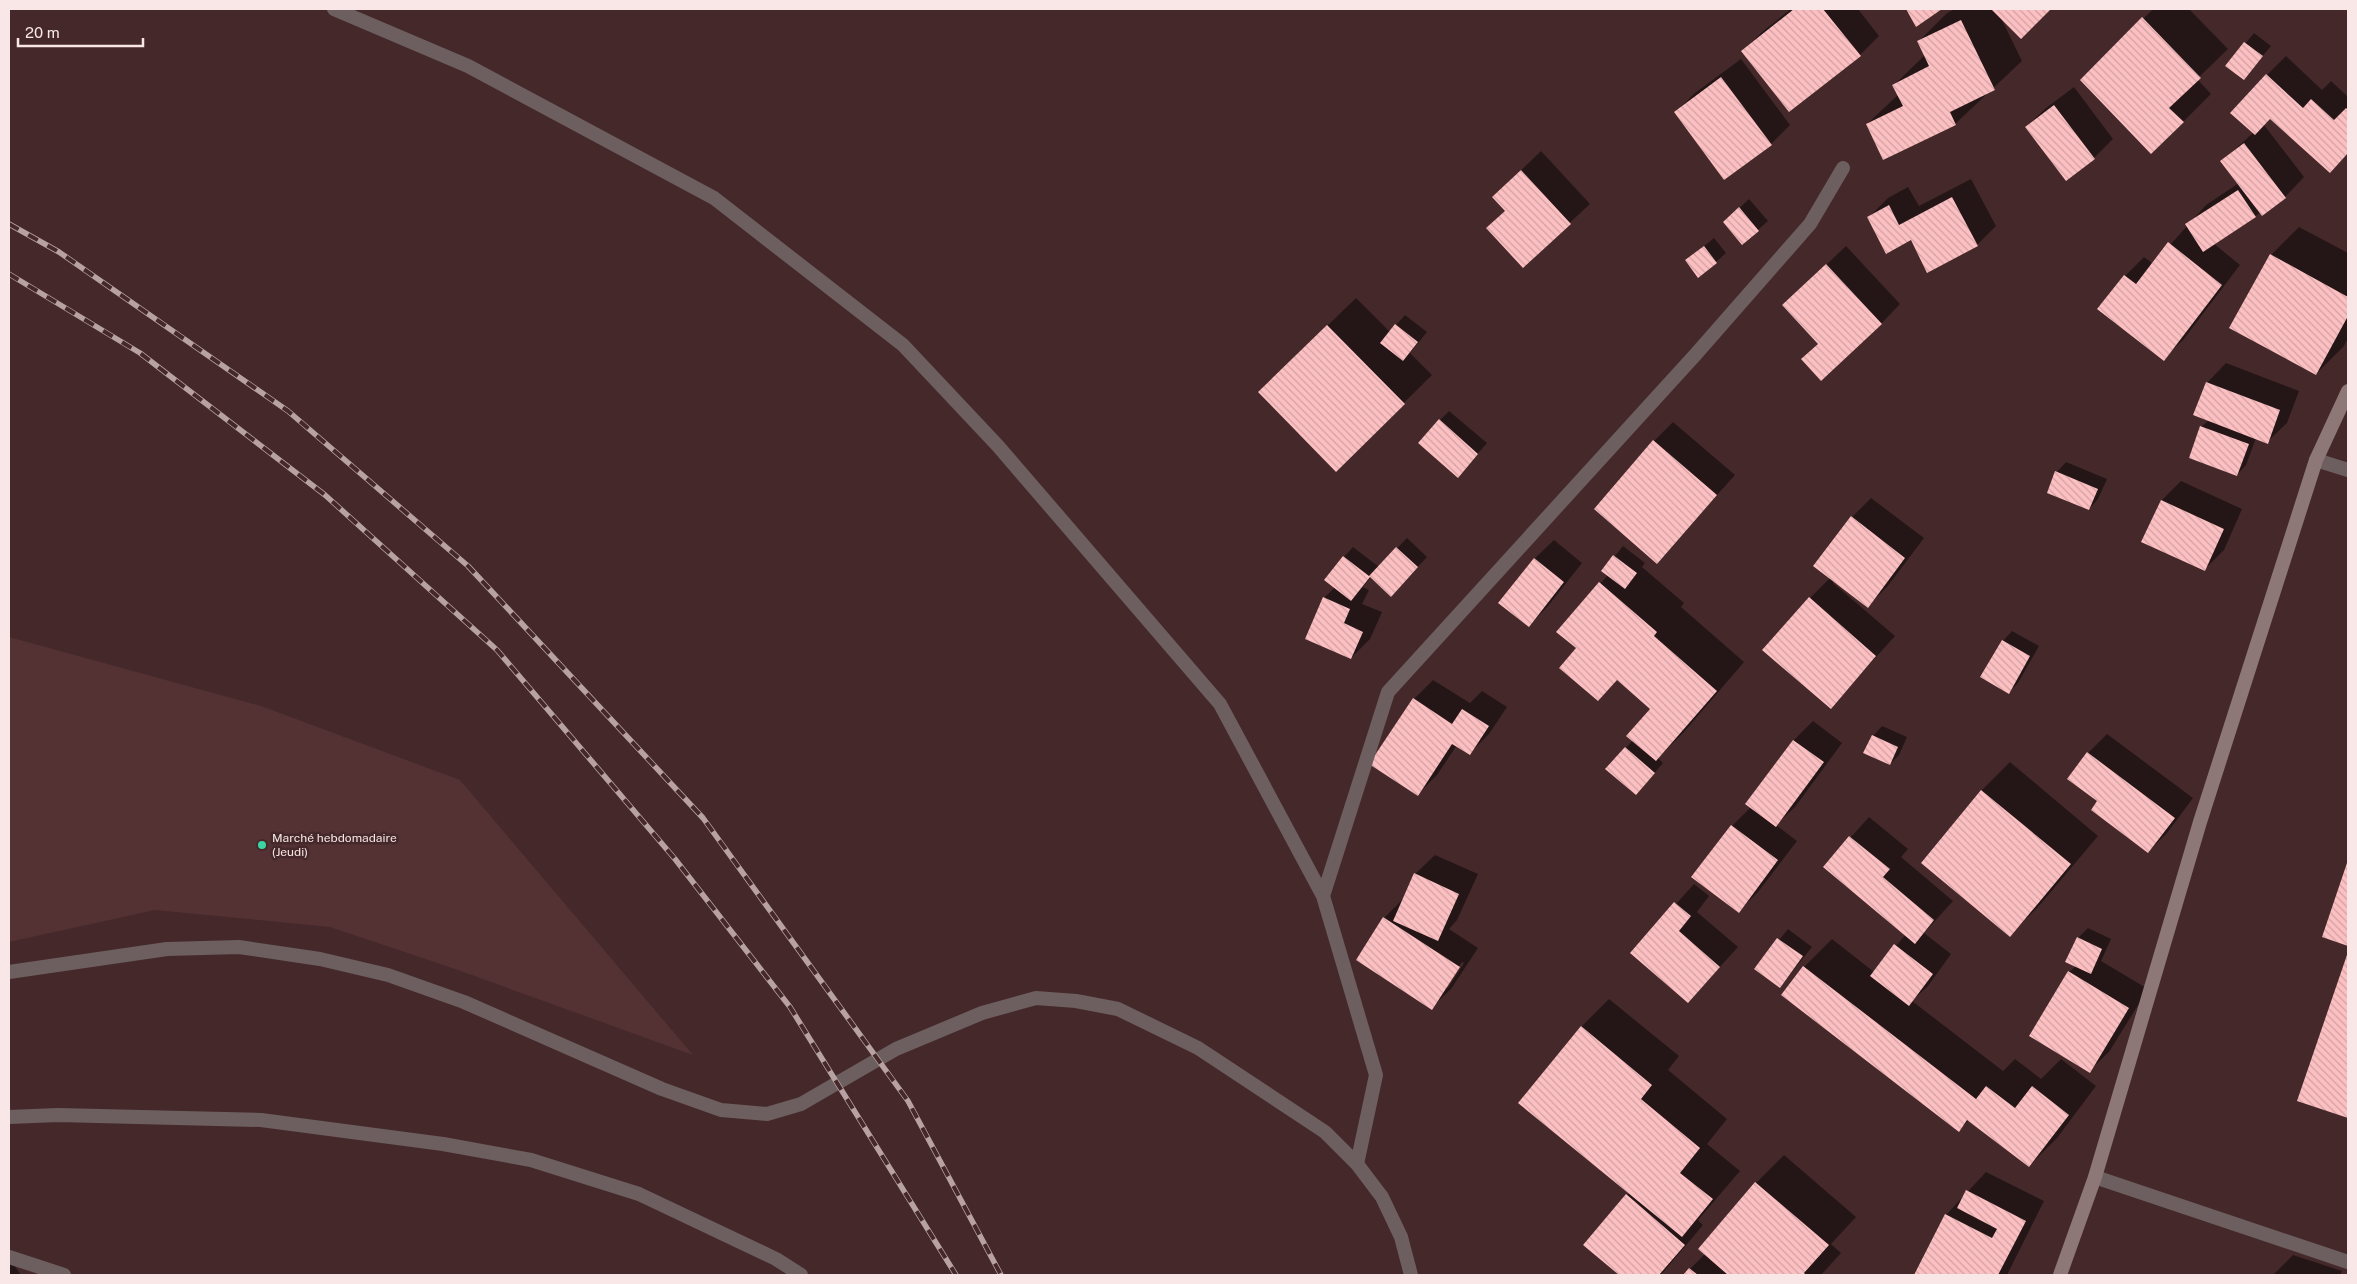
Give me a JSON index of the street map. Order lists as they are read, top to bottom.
{
  "places": ["Marché hebdomadaire (Jeudi)"],
  "scale_bar": "20 m"
}
